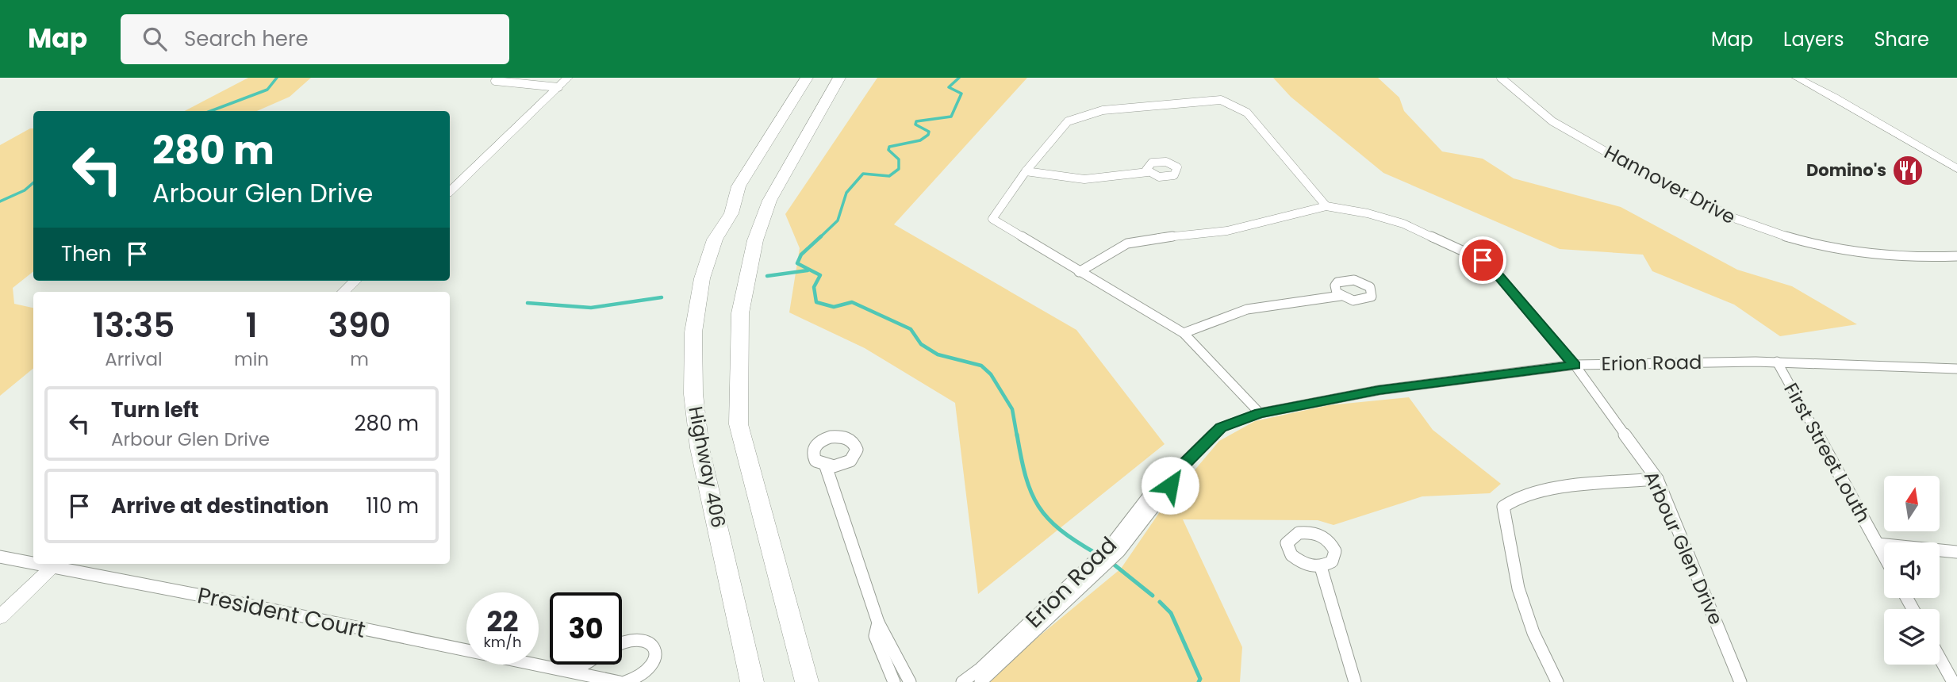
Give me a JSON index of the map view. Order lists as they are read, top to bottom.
{
  "streets": {
    "highway": ["Highway 406"],
    "street": [
      "Hannover Drive",
      "Erion Road",
      "First Street Louth",
      "Arbour Glen Drive",
      "President Court"
    ]
  },
  "crossings": [
    ["Erion Road", "First Street Louth"],
    ["Erion Road", "Arbour Glen Drive"]
  ],
  "places": {
    "restaurant": ["Domino's"]
  },
  "north": "top",
  "page": {
    "header": "Map",
    "search": "Search here",
    "nav": ["Map", "Layers", "Share"],
    "turn": ["280 m", "Arbour Glen Drive"],
    "then": "Then",
    "eta": [
      "13:35",
      "Arrival",
      "1",
      "min",
      "390",
      "m"
    ],
    "list": [
      {
        "name": "Turn left",
        "note": "Arbour Glen Drive",
        "value": "280 m"
      },
      {
        "name": "Arrive at destination",
        "value": "110 m"
      }
    ],
    "speed": "22 km/h",
    "limit": "30"
  }
}
